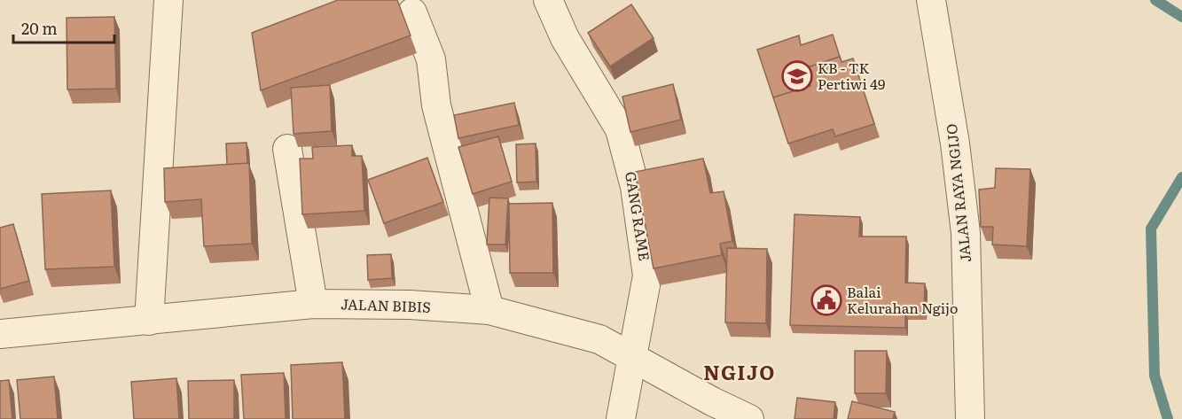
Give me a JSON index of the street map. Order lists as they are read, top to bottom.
{
  "streets": {
    "street": ["JALAN RAYA NGIJO", "GANG RAME", "JALAN BIBIS"]
  },
  "crossings": [
    ["GANG RAME", "JALAN BIBIS"]
  ],
  "districts": ["NGIJO"],
  "places": {
    "school or university": ["KB - TK Pertiwi 49"],
    "public building": ["Balai Kelurahan Ngijo"]
  },
  "scale_bar": "20 m"
}
